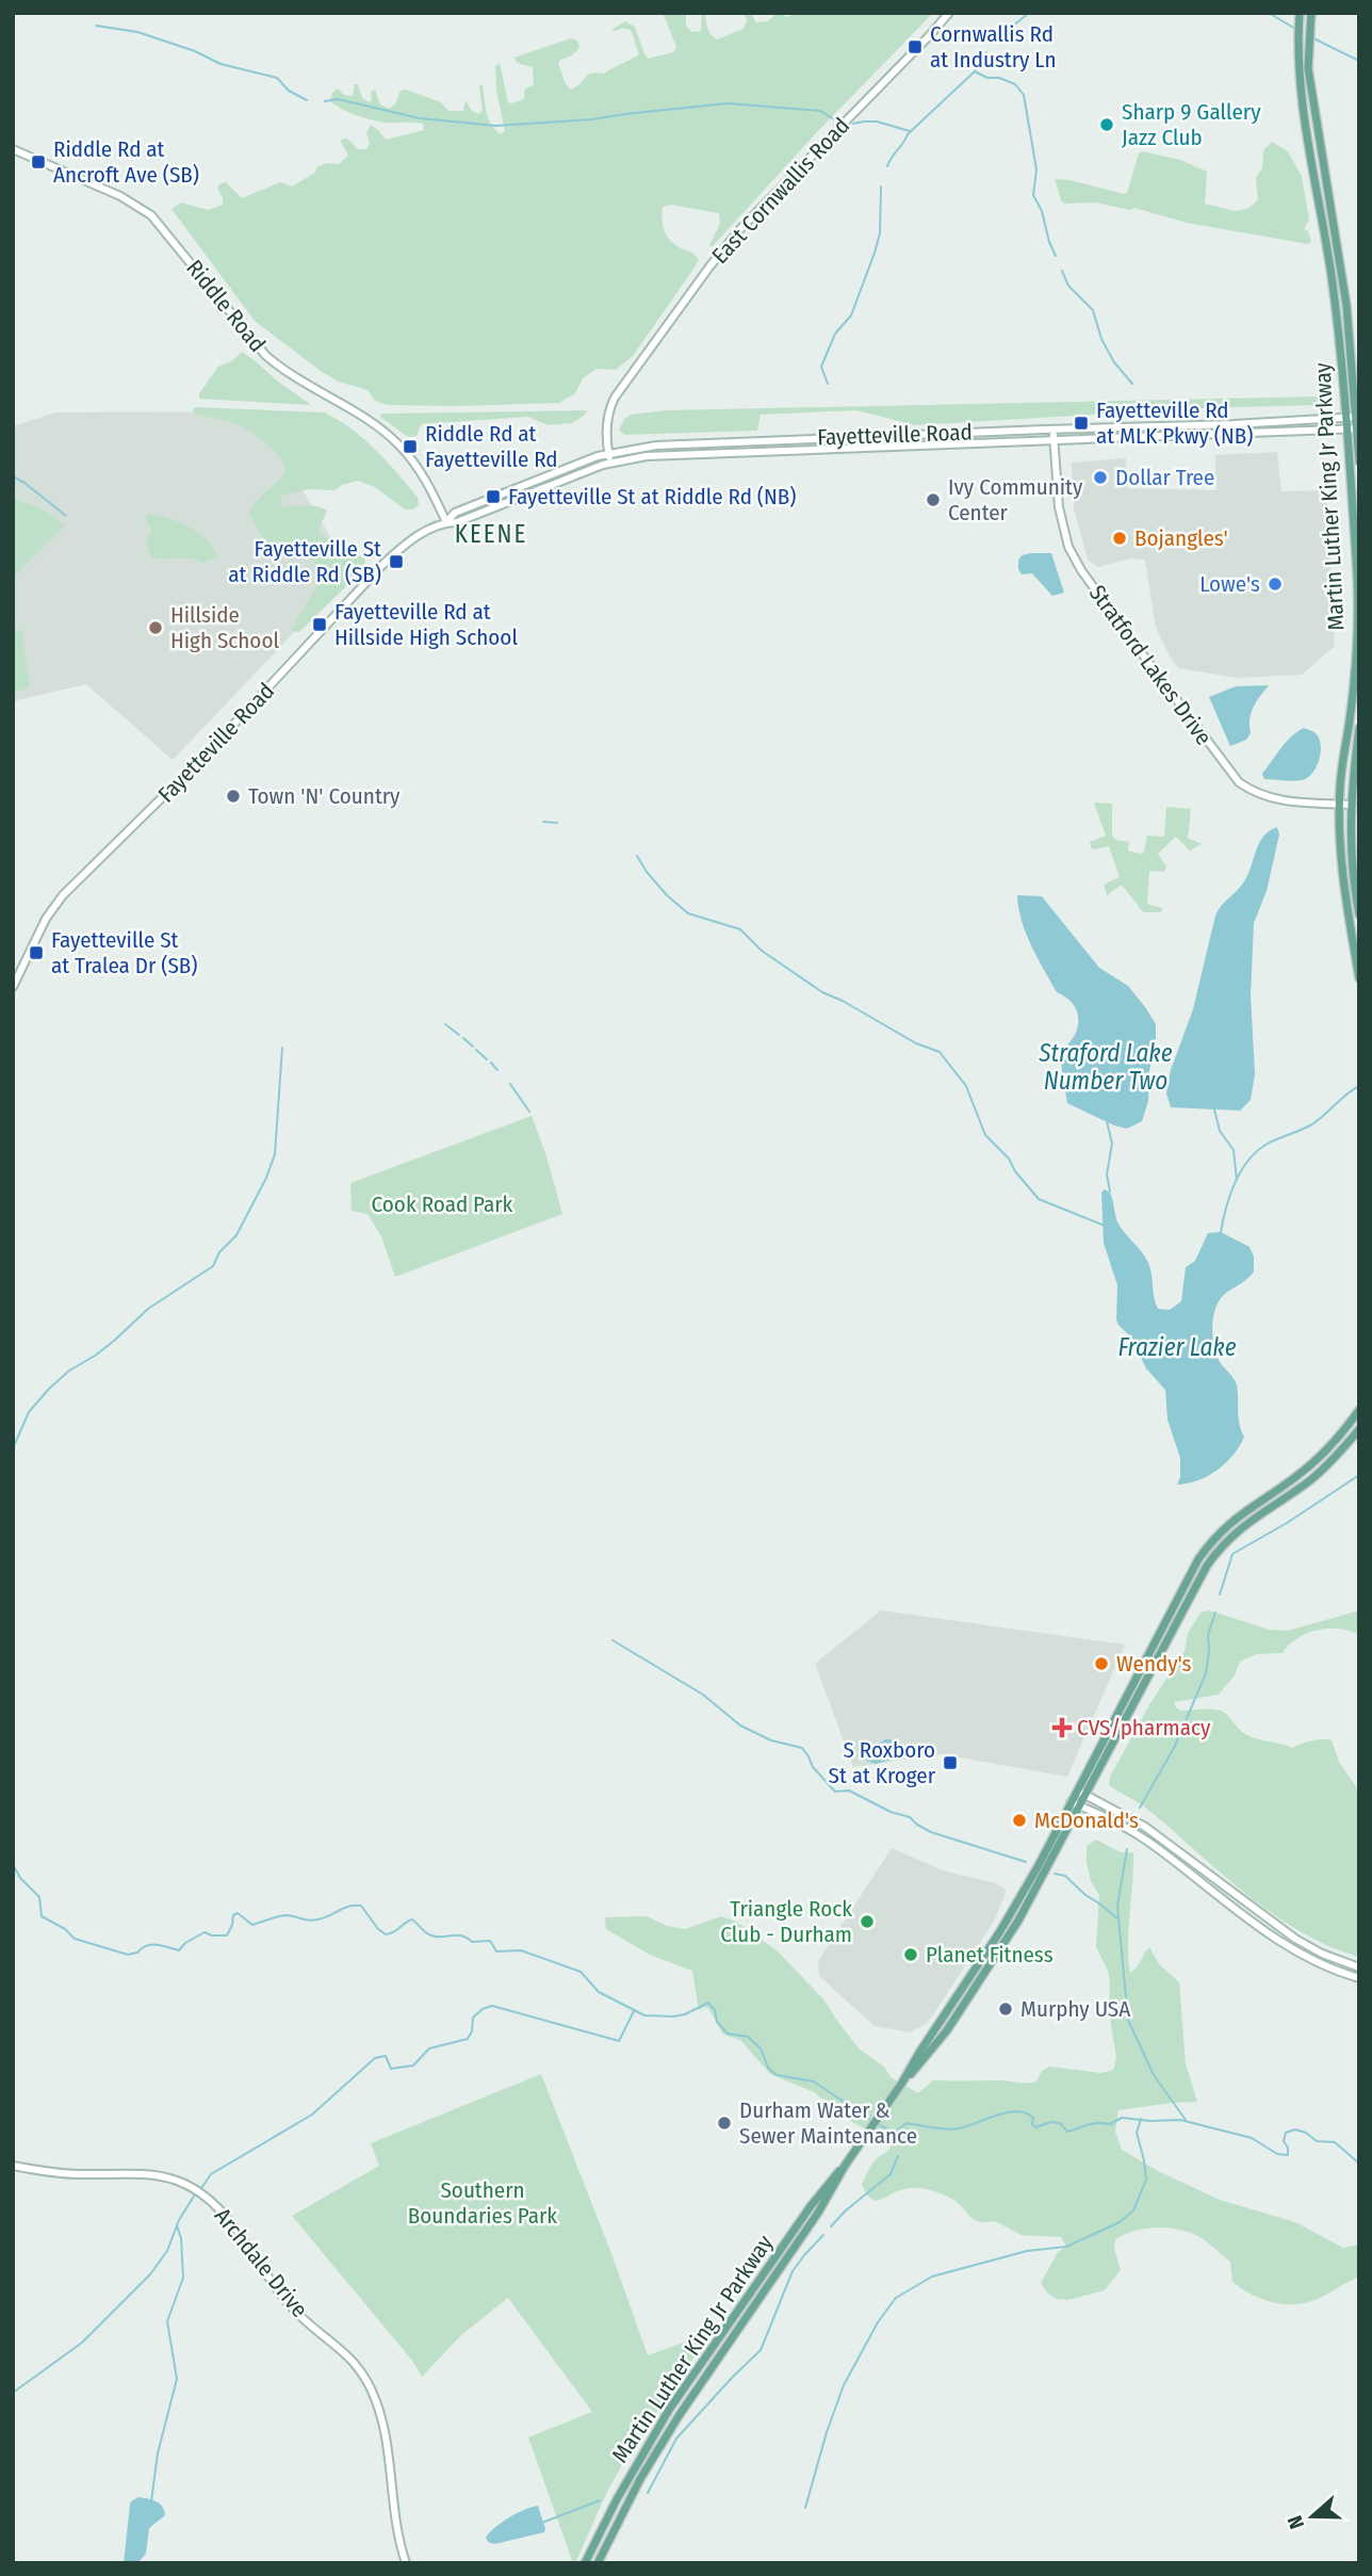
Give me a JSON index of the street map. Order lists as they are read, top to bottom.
{
  "streets": {
    "main road": [
      "East Cornwallis Road",
      "Riddle Road",
      "Fayetteville Road",
      "Martin Luther King Jr Parkway",
      "Stratford Lakes Drive",
      "Archdale Drive"
    ]
  },
  "crossings": [
    ["East Cornwallis Road", "Fayetteville Road"],
    ["Riddle Road", "Fayetteville Road"],
    ["Fayetteville Road", "Martin Luther King Jr Parkway"],
    ["Fayetteville Road", "Stratford Lakes Drive"],
    ["Martin Luther King Jr Parkway", "Stratford Lakes Drive"]
  ],
  "districts": ["KEENE"],
  "water": ["Straford Lake Number Two", "Frazier Lake"],
  "parks": ["Cook Road Park", "Southern Boundaries Park"],
  "places": {
    "transit": [
      "Cornwallis Rd at Industry Ln",
      "Riddle Rd at Ancroft Ave (SB)",
      "Fayetteville Rd at MLK Pkwy (NB)",
      "Riddle Rd at Fayetteville Rd",
      "Fayetteville St at Riddle Rd (NB)",
      "Fayetteville St at Riddle Rd (SB)",
      "Fayetteville Rd at Hillside High School",
      "Fayetteville St at Tralea Dr (SB)",
      "S Roxboro St at Kroger"
    ],
    "other": [
      "Sharp 9 Gallery Jazz Club",
      "Dollar Tree",
      "Ivy Community Center",
      "Bojangles'",
      "Lowe's",
      "Hillside High School",
      "Town 'N' Country",
      "Wendy's",
      "McDonald's",
      "Triangle Rock Club - Durham",
      "Planet Fitness",
      "Murphy USA",
      "Durham Water & Sewer Maintenance"
    ],
    "health": ["CVS/pharmacy"]
  },
  "north": "left"
}
